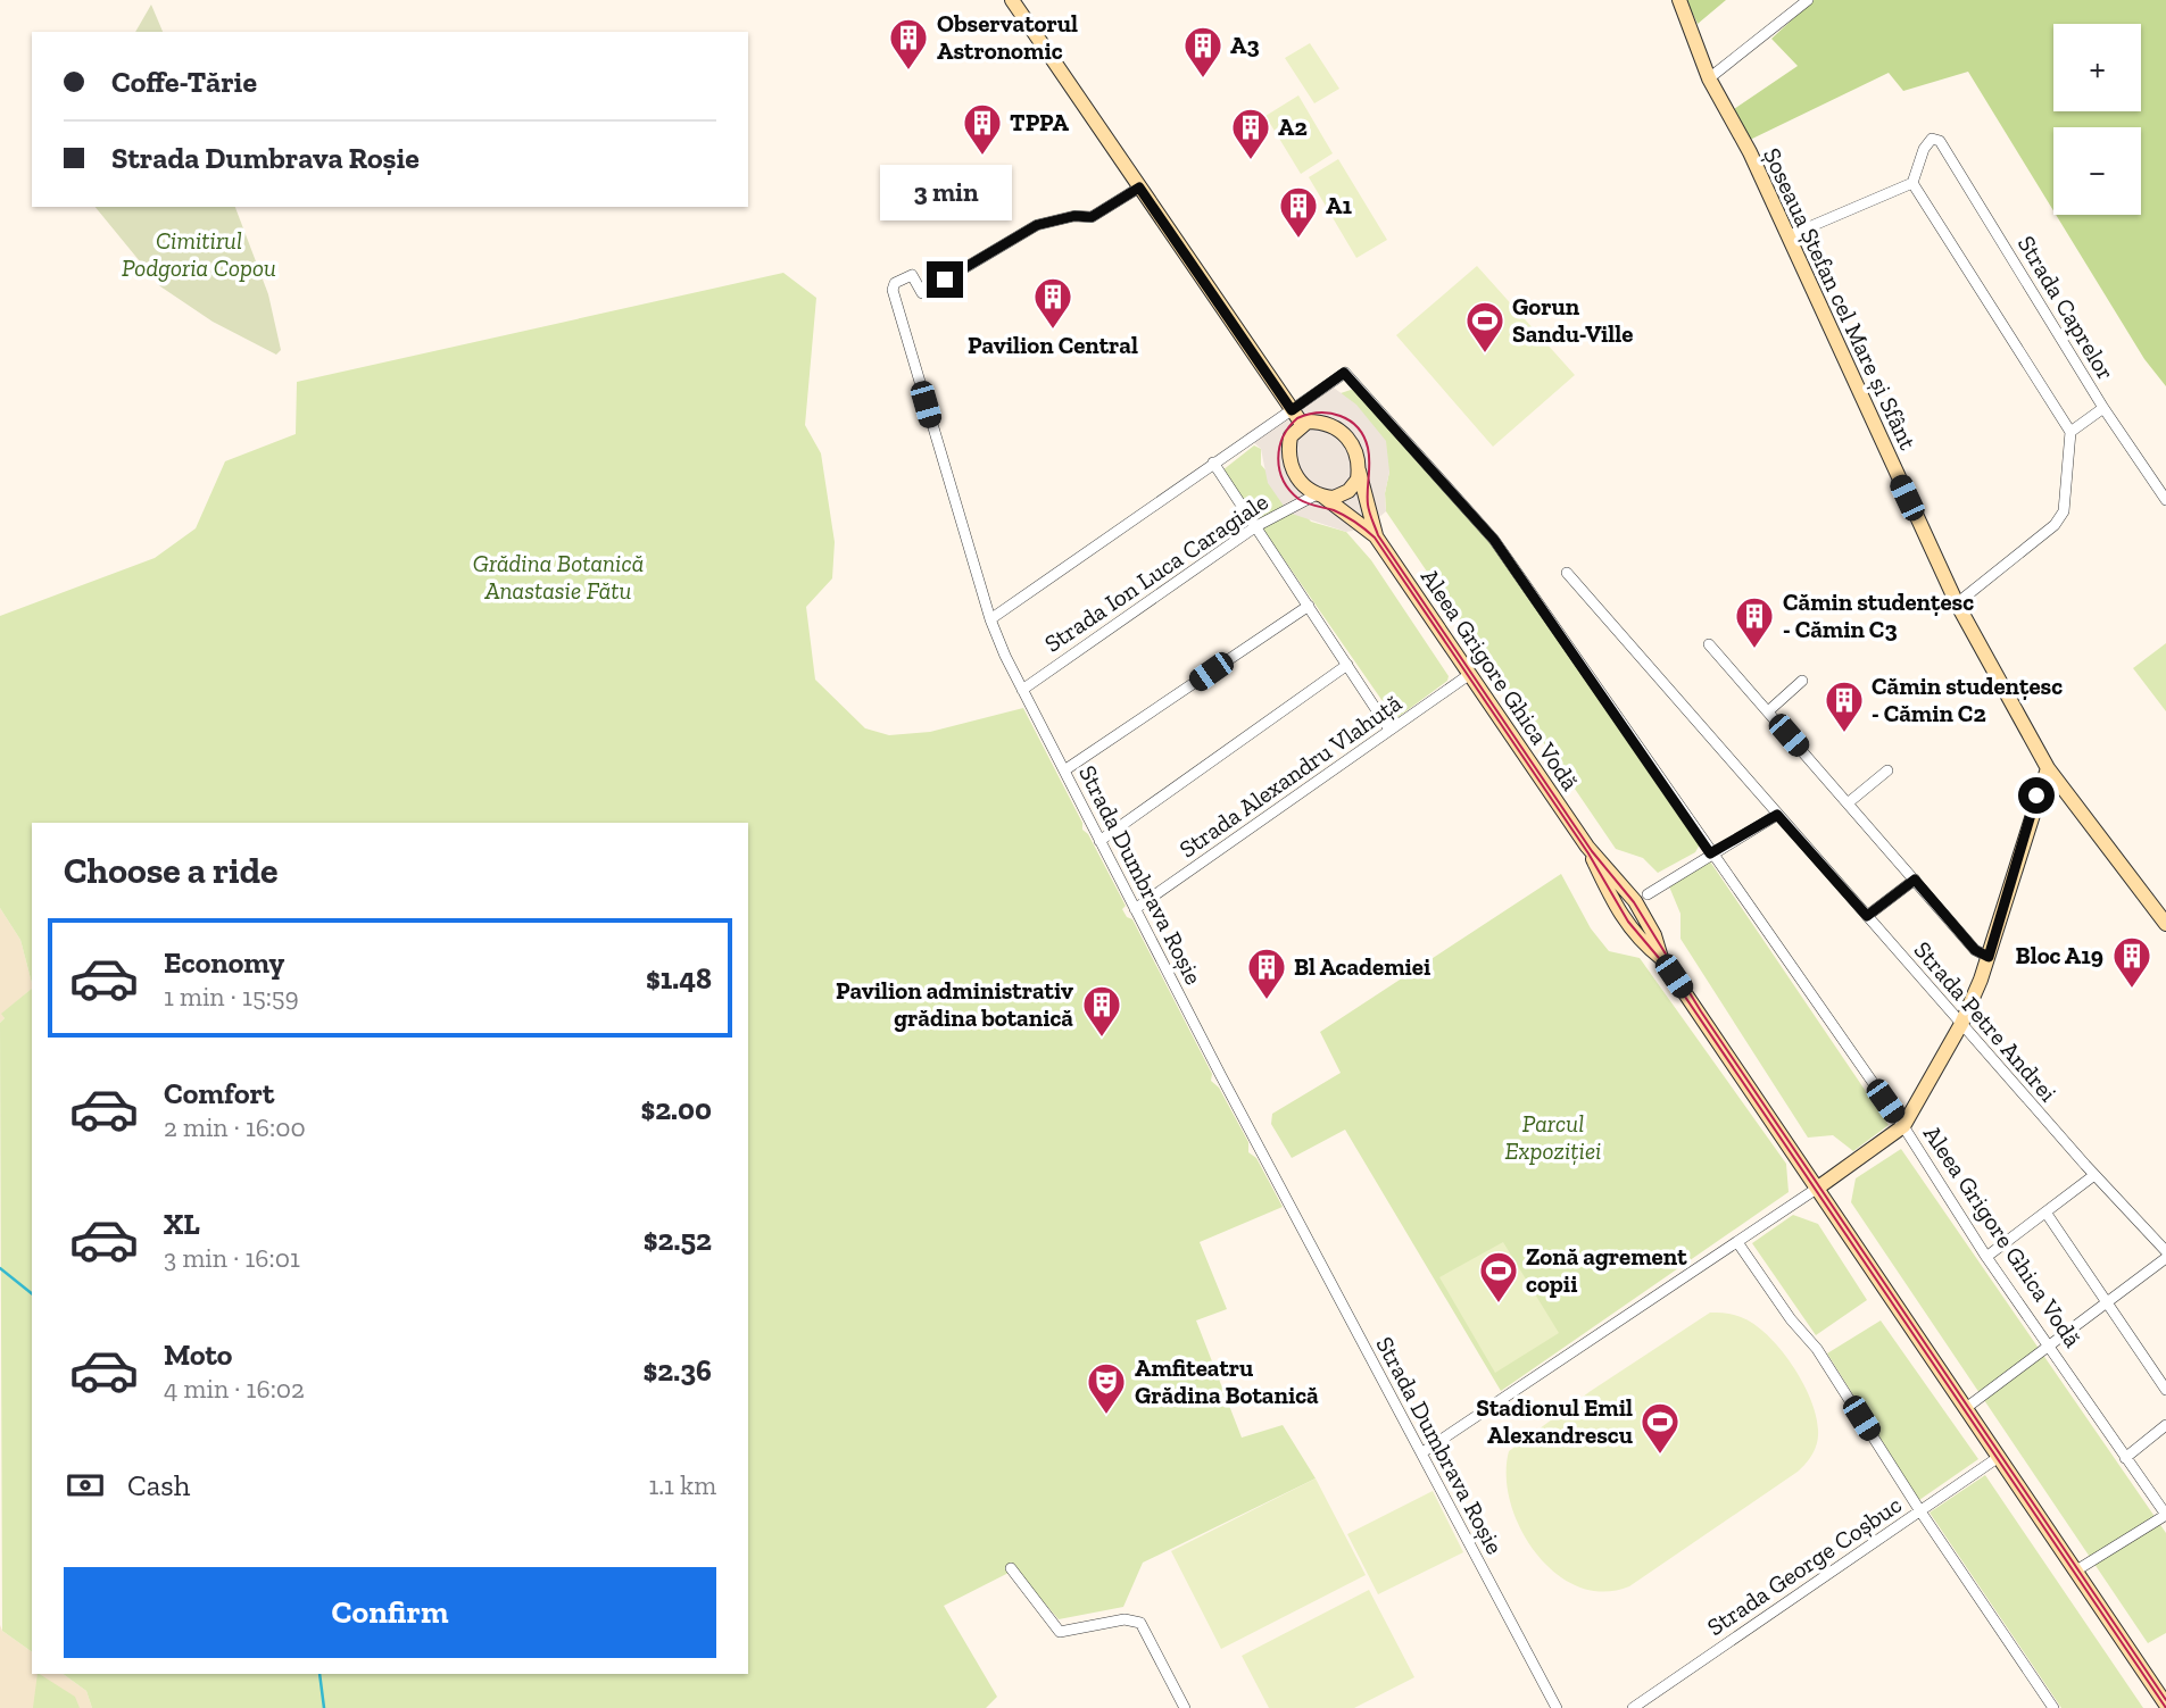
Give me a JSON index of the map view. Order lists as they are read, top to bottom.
{
  "streets": {
    "main road": ["Șoseaua Ștefan cel Mare și Sfânt", "Aleea Grigore Ghica Vodă"],
    "street": [
      "Strada Caprelor",
      "Strada Ion Luca Caragiale",
      "Strada Alexandru Vlahuță",
      "Strada Dumbrava Roșie",
      "Strada Petre Andrei",
      "Strada George Coșbuc"
    ]
  },
  "crossings": [
    ["Strada Ion Luca Caragiale", "Aleea Grigore Ghica Vodă"],
    ["Strada Ion Luca Caragiale", "Strada Dumbrava Roșie"],
    ["Aleea Grigore Ghica Vodă", "Strada Alexandru Vlahuță"],
    ["Aleea Grigore Ghica Vodă", "Strada George Coșbuc"],
    ["Strada Alexandru Vlahuță", "Strada Dumbrava Roșie"]
  ],
  "parks": ["Cimitirul Podgoria Copou", "Grădina Botanică Anastasie Fătu", "Parcul Expoziției"],
  "places": {
    "building": [
      "Observatorul Astronomic",
      "A3",
      "TPPA",
      "A2",
      "A1",
      "Pavilion Central",
      "Cămin studențesc - Cămin C3",
      "Cămin studențesc - Cămin C2",
      "Bloc A19",
      "Bl Academiei",
      "Pavilion administrativ grădina botanică"
    ],
    "sports": ["Gorun Sandu-Ville", "Zonă agrement copii", "Stadionul Emil Alexandrescu"],
    "theatre": ["Amfiteatru Grădina Botanică"]
  },
  "page": {
    "map_buttons": ["+", "−"],
    "banner": ["Coffe-Tărie", "Strada Dumbrava Roșie"],
    "bubble": "3 min",
    "heading": "Choose a ride",
    "list": [
      {
        "name": "Economy",
        "note": "1 min · 15:59",
        "value": "$1.48"
      },
      {
        "name": "Comfort",
        "note": "2 min · 16:00",
        "value": "$2.00"
      },
      {
        "name": "XL",
        "note": "3 min · 16:01",
        "value": "$2.52"
      },
      {
        "name": "Moto",
        "note": "4 min · 16:02",
        "value": "$2.36"
      }
    ],
    "pay": ["Cash", "1.1 km"],
    "buttons": "Confirm"
  }
}
